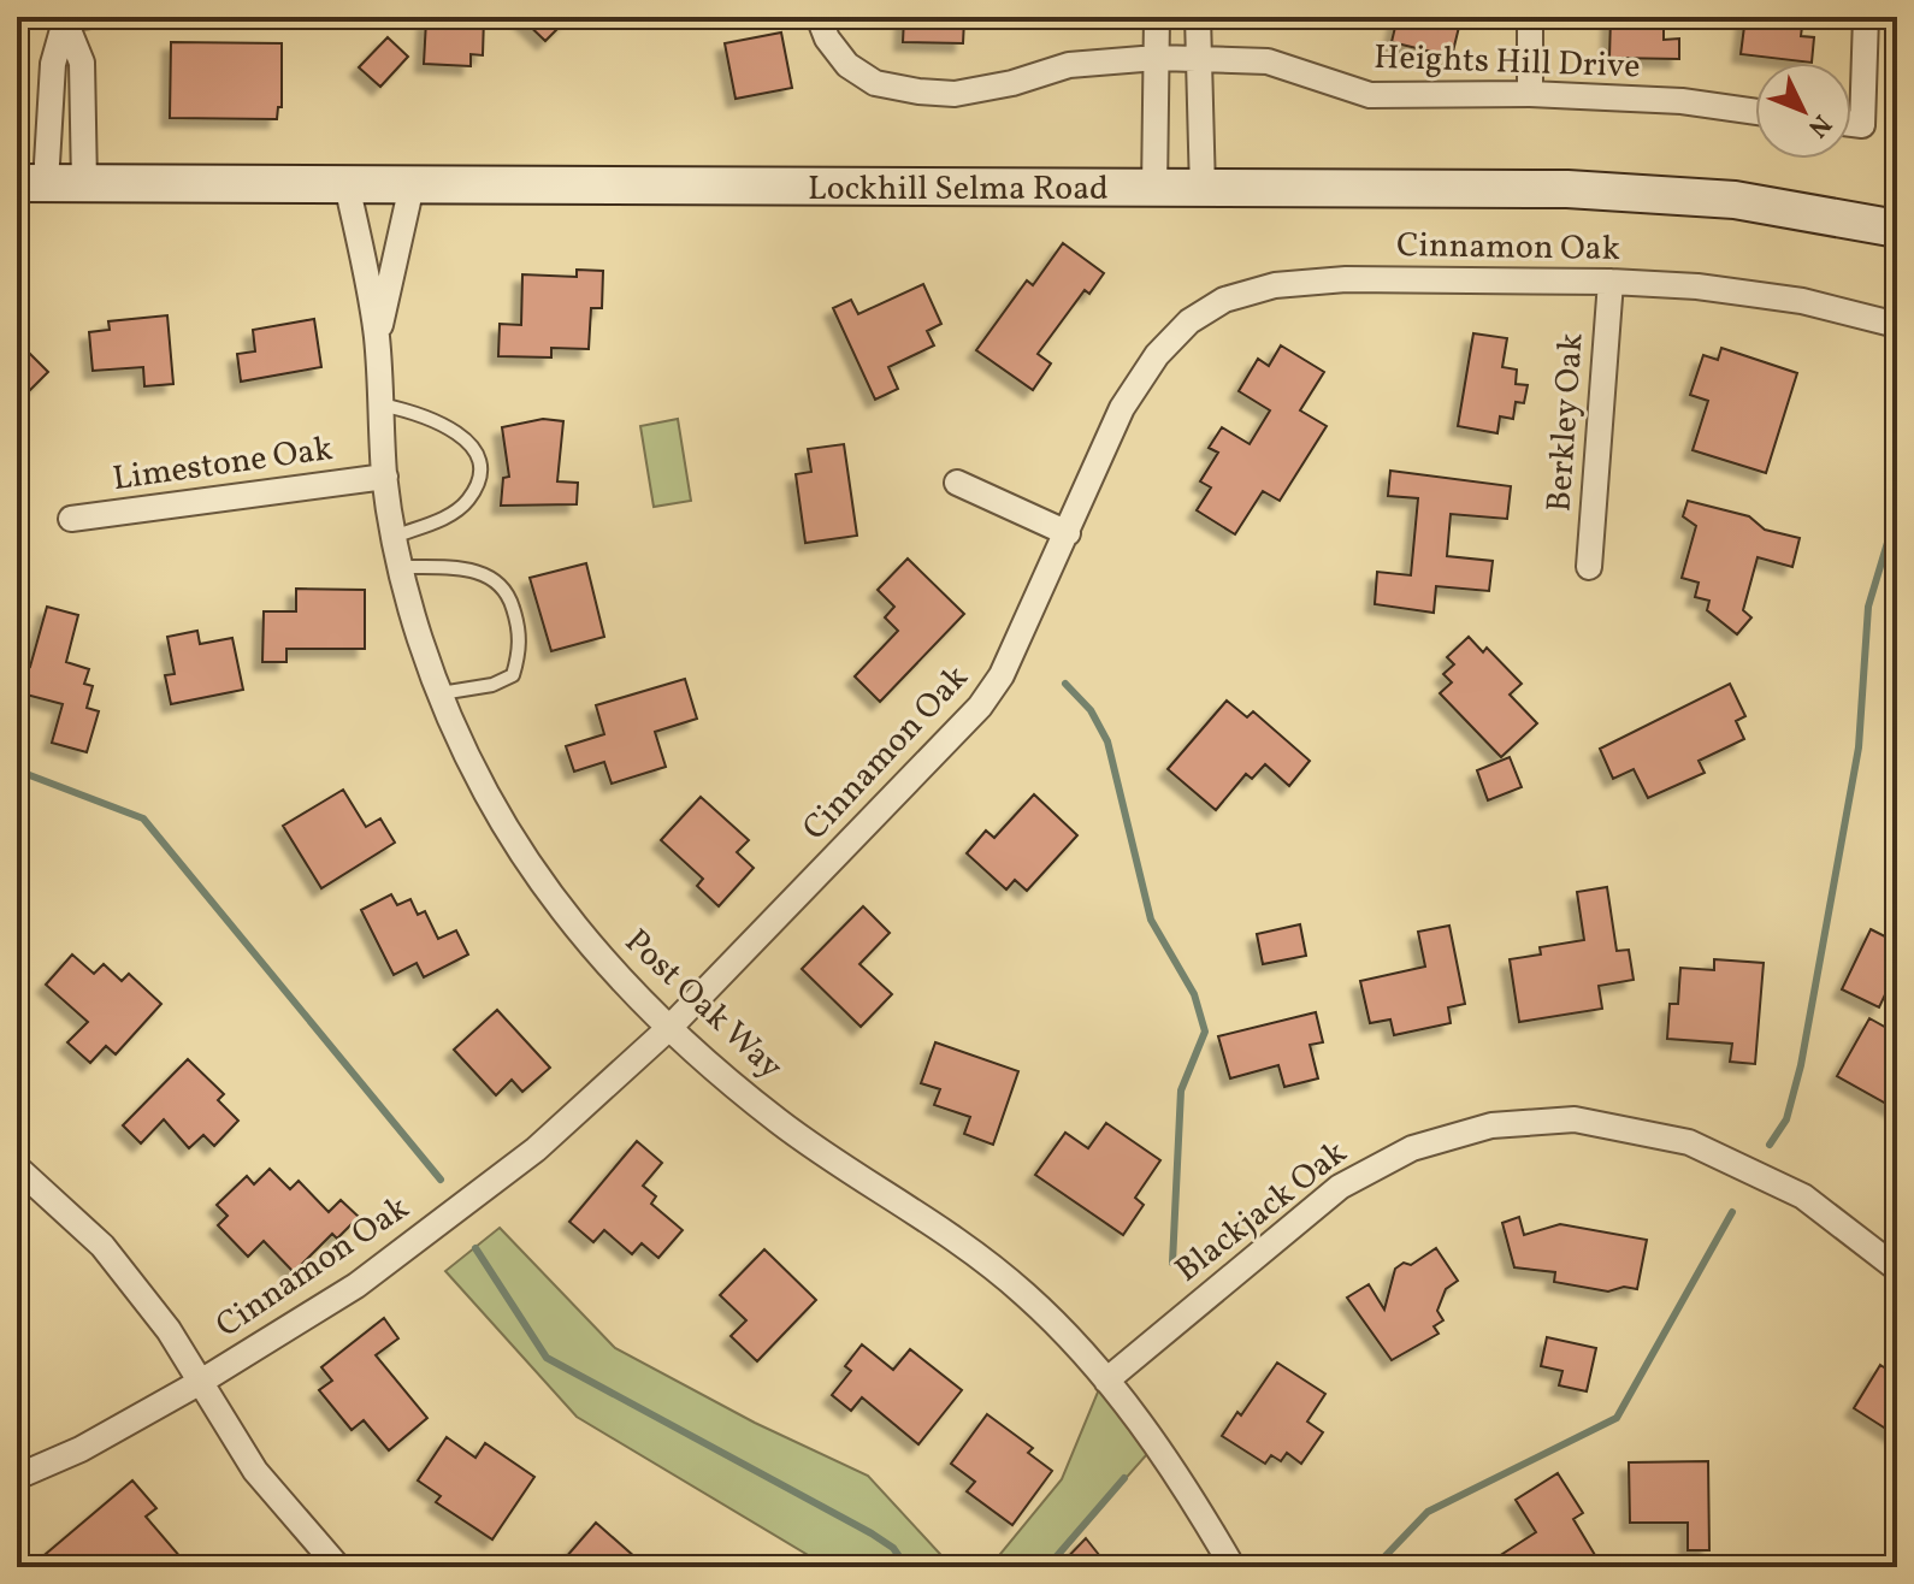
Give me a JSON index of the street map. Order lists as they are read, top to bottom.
{
  "streets": {
    "main road": ["Lockhill Selma Road"],
    "street": [
      "Heights Hill Drive",
      "Cinnamon Oak",
      "Berkley Oak",
      "Limestone Oak",
      "Post Oak Way",
      "Blackjack Oak"
    ]
  },
  "crossings": [
    ["Lockhill Selma Road", "Post Oak Way"],
    ["Cinnamon Oak", "Berkley Oak"],
    ["Cinnamon Oak", "Post Oak Way"],
    ["Limestone Oak", "Post Oak Way"],
    ["Post Oak Way", "Blackjack Oak"]
  ],
  "north": "bottom right"
}
